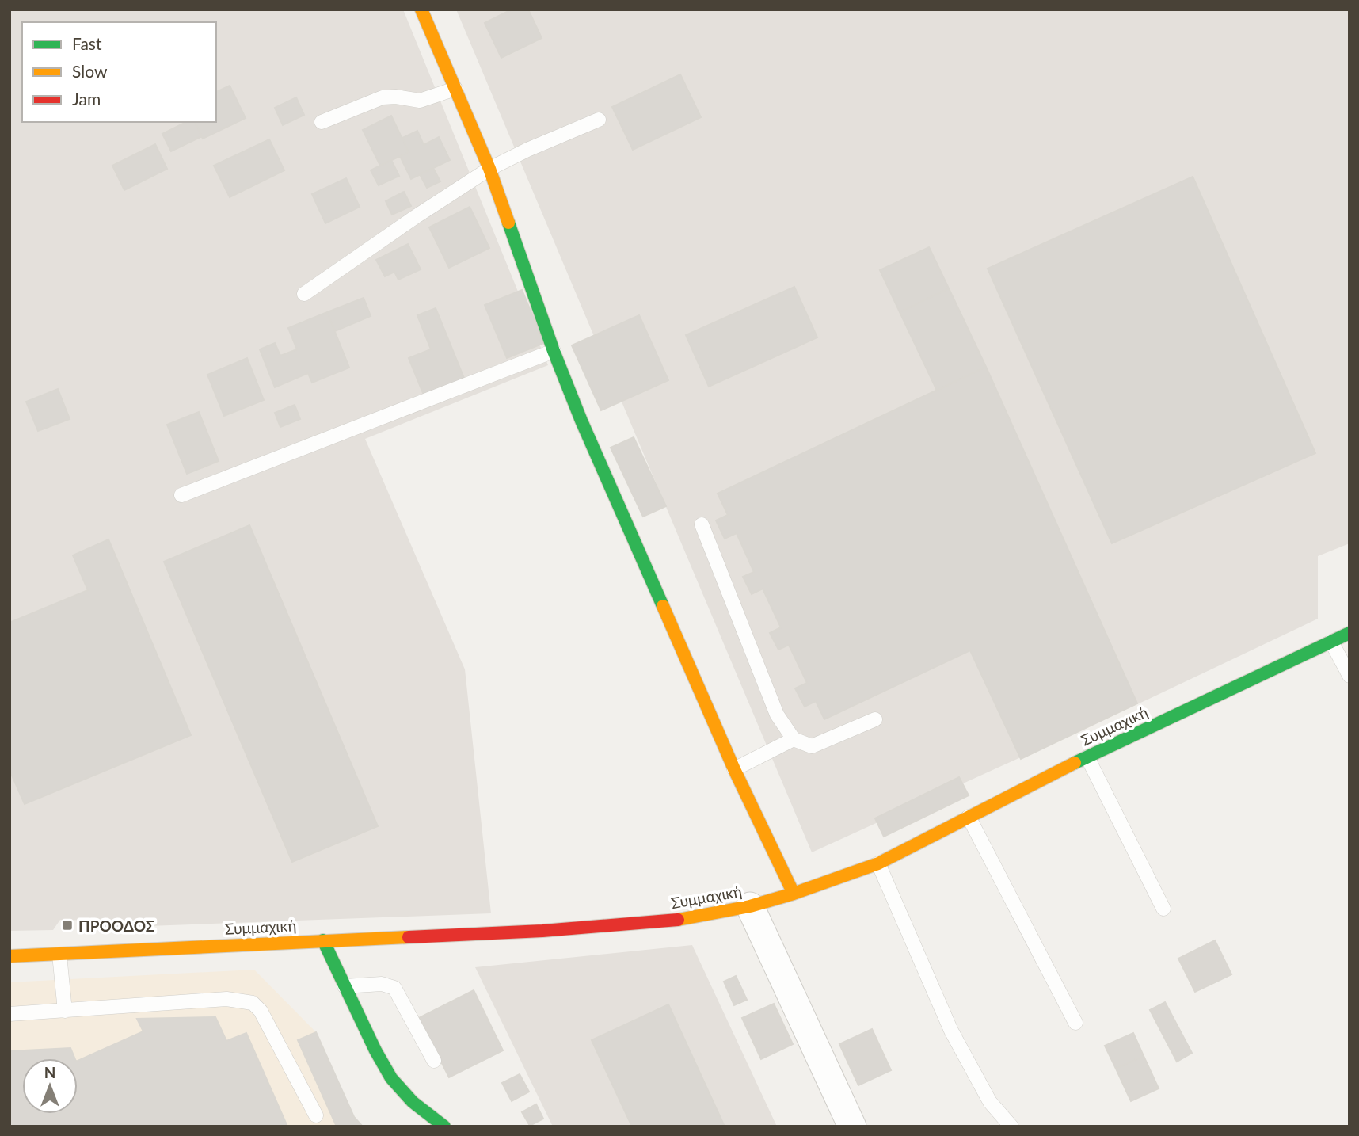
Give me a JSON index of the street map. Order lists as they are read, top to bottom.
{
  "streets": {
    "street": ["Συμμαχική"]
  },
  "places": {
    "transit": ["ΠΡΟΟΔΟΣ"]
  },
  "legend": ["Fast", "Slow", "Jam"],
  "north": "top"
}
